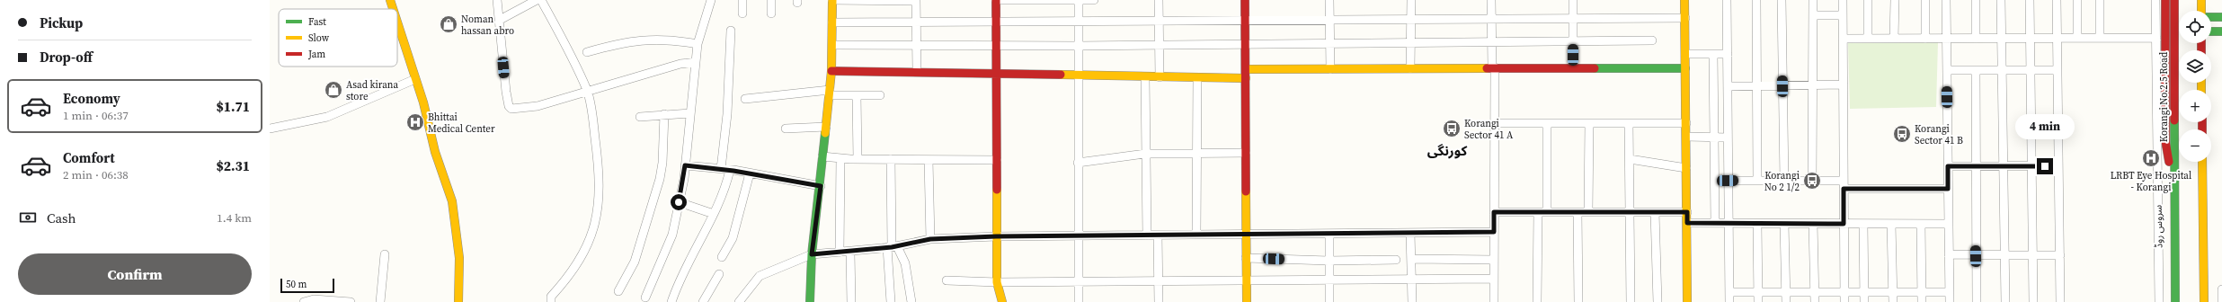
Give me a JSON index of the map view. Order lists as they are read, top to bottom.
{
  "streets": {
    "street": ["Korangi No.2.5 Road", "سروس روڈ"]
  },
  "districts": ["کورنگی"],
  "places": {
    "shop": ["Noman hassan abro", "Asad kirana store"],
    "hospital": ["Bhittai Medical Center", "LRBT Eye Hospital - Korangi"],
    "bus stop": ["Korangi Sector 41 A", "Korangi Sector 41 B", "Korangi No 2 1/2"]
  },
  "legend": ["Fast", "Slow", "Jam"],
  "scale_bar": "50 m",
  "page": {
    "banner": ["Pickup", "Drop-off"],
    "map_buttons": ["+", "−"],
    "list": [
      {
        "name": "Economy",
        "note": "1 min · 06:37",
        "value": "$1.71"
      },
      {
        "name": "Comfort",
        "note": "2 min · 06:38",
        "value": "$2.31"
      }
    ],
    "bubble": "4 min",
    "pay": ["Cash", "1.4 km"],
    "buttons": "Confirm",
    "scale": "50 m"
  }
}
